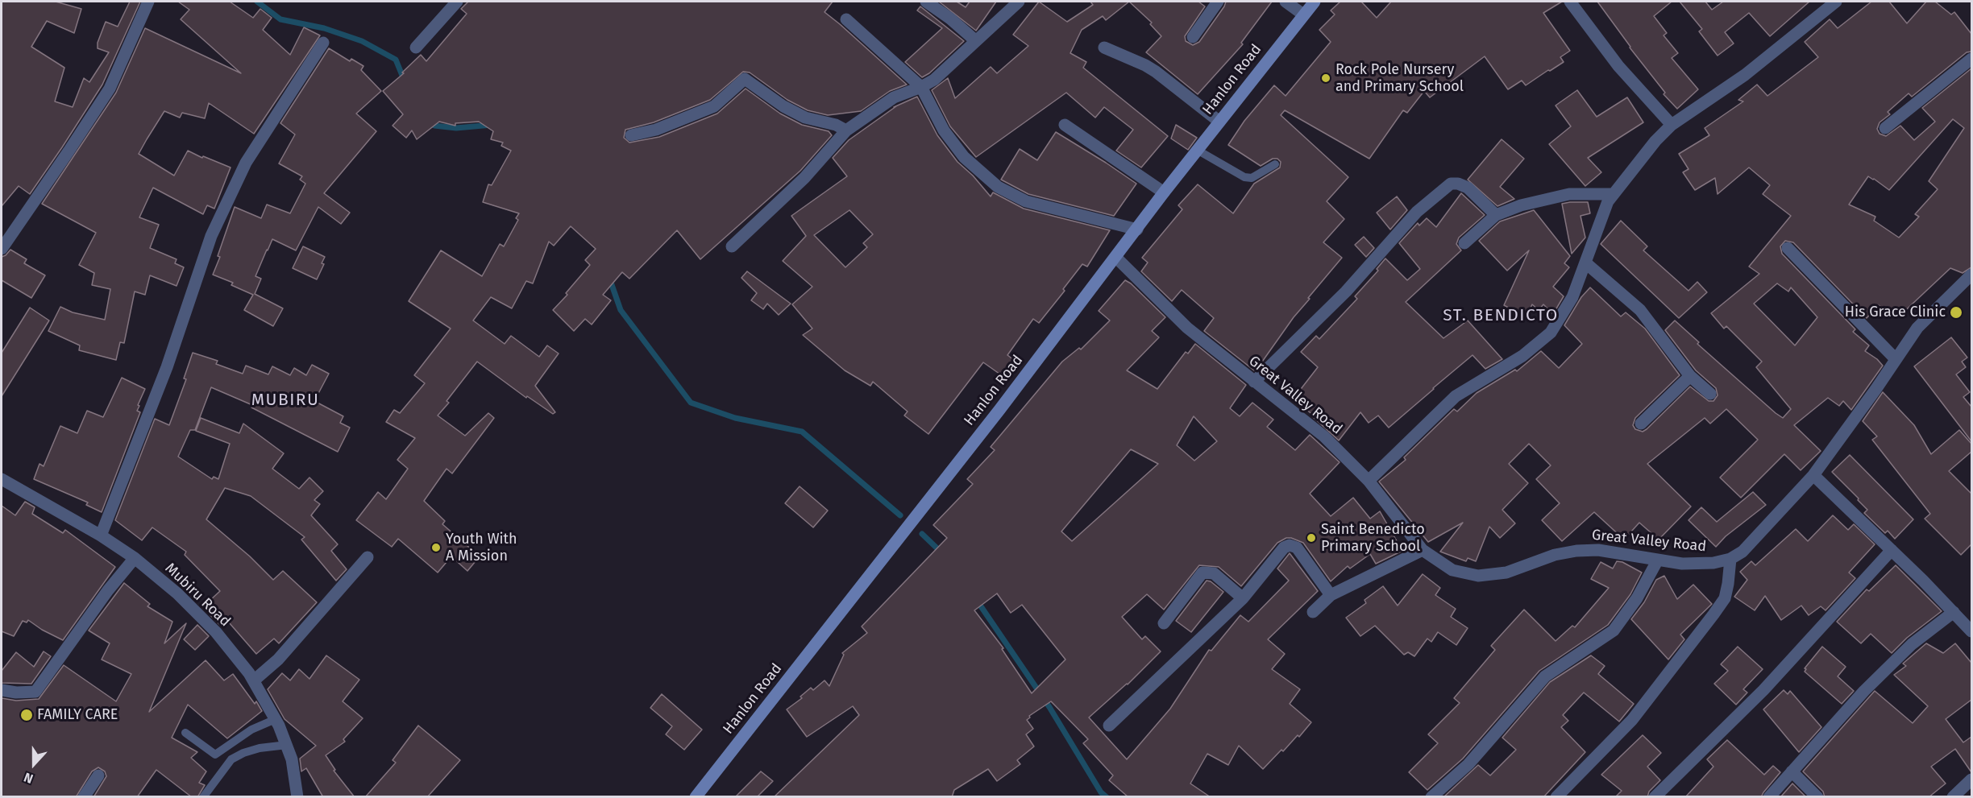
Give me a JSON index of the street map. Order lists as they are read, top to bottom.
{
  "streets": {
    "main road": ["Hanlon Road"],
    "street": ["Great Valley Road", "Mubiru Road"]
  },
  "crossings": [
    ["Hanlon Road", "Great Valley Road"]
  ],
  "districts": ["ST. BENDICTO", "MUBIRU"],
  "places": [
    "Rock Pole Nursery and Primary School",
    "His Grace Clinic",
    "Saint Benedicto Primary School",
    "Youth With A Mission",
    "FAMILY CARE"
  ],
  "north": "bottom"
}
